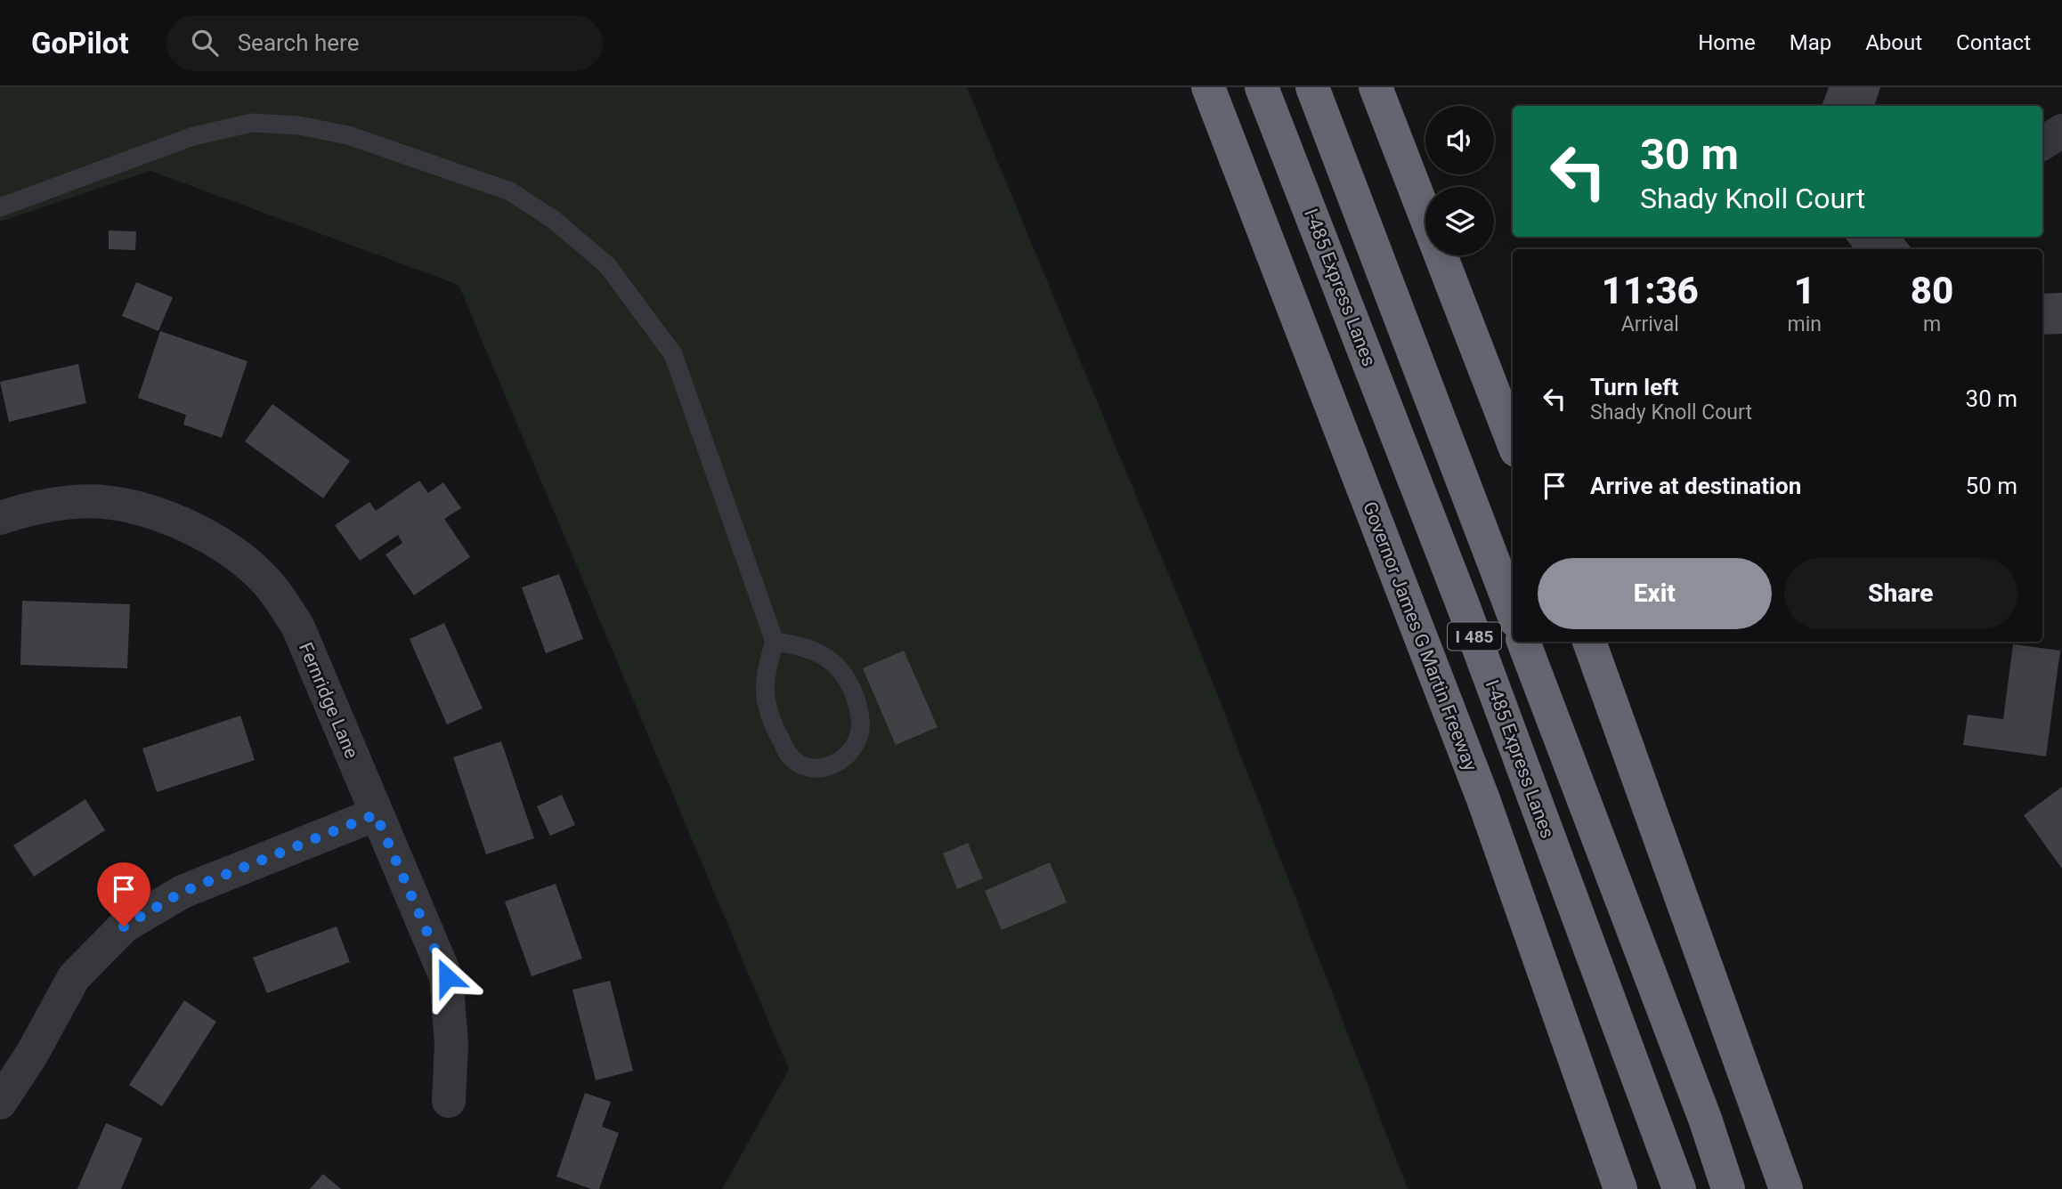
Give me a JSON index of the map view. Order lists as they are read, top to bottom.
{
  "streets": {
    "highway": ["I-485 Express Lanes", "Governor James G Martin Freeway", "I 485"],
    "street": ["Fernridge Lane"]
  },
  "page": {
    "header": "GoPilot",
    "search": "Search here",
    "nav": [
      "Home",
      "Map",
      "About",
      "Contact"
    ],
    "turn": ["30 m", "Shady Knoll Court"],
    "eta": [
      "11:36",
      "Arrival",
      "1",
      "min",
      "80",
      "m"
    ],
    "list": [
      {
        "name": "Turn left",
        "note": "Shady Knoll Court",
        "value": "30 m"
      },
      {
        "name": "Arrive at destination",
        "value": "50 m"
      }
    ],
    "buttons": ["Exit", "Share"]
  }
}
